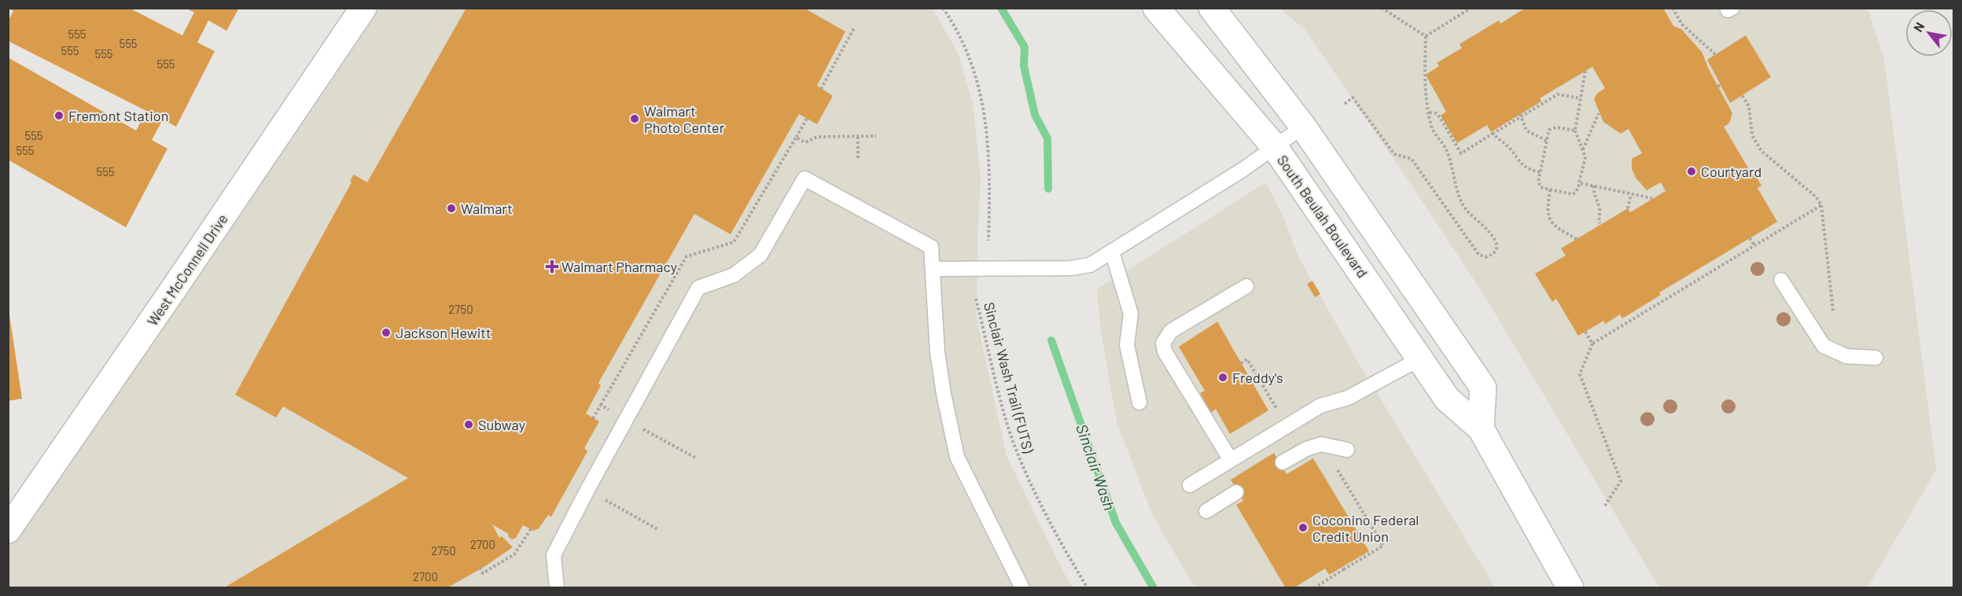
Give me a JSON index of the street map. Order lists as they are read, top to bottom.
{
  "streets": {
    "main road": ["South Beulah Boulevard", "West McConnell Drive"],
    "path": ["Sinclair Wash Trail (FUTS)"]
  },
  "water": ["Sinclair Wash"],
  "places": {
    "other": [
      "Fremont Station",
      "Walmart Photo Center",
      "Courtyard",
      "Walmart",
      "Jackson Hewitt",
      "Freddy's",
      "Subway",
      "Coconino Federal Credit Union"
    ],
    "health": ["Walmart Pharmacy"]
  },
  "house_numbers": [
    "555",
    "555",
    "555",
    "555",
    "555",
    "555",
    "555",
    "555",
    "2750",
    "2700",
    "2750",
    "2700"
  ],
  "north": "top left"
}
